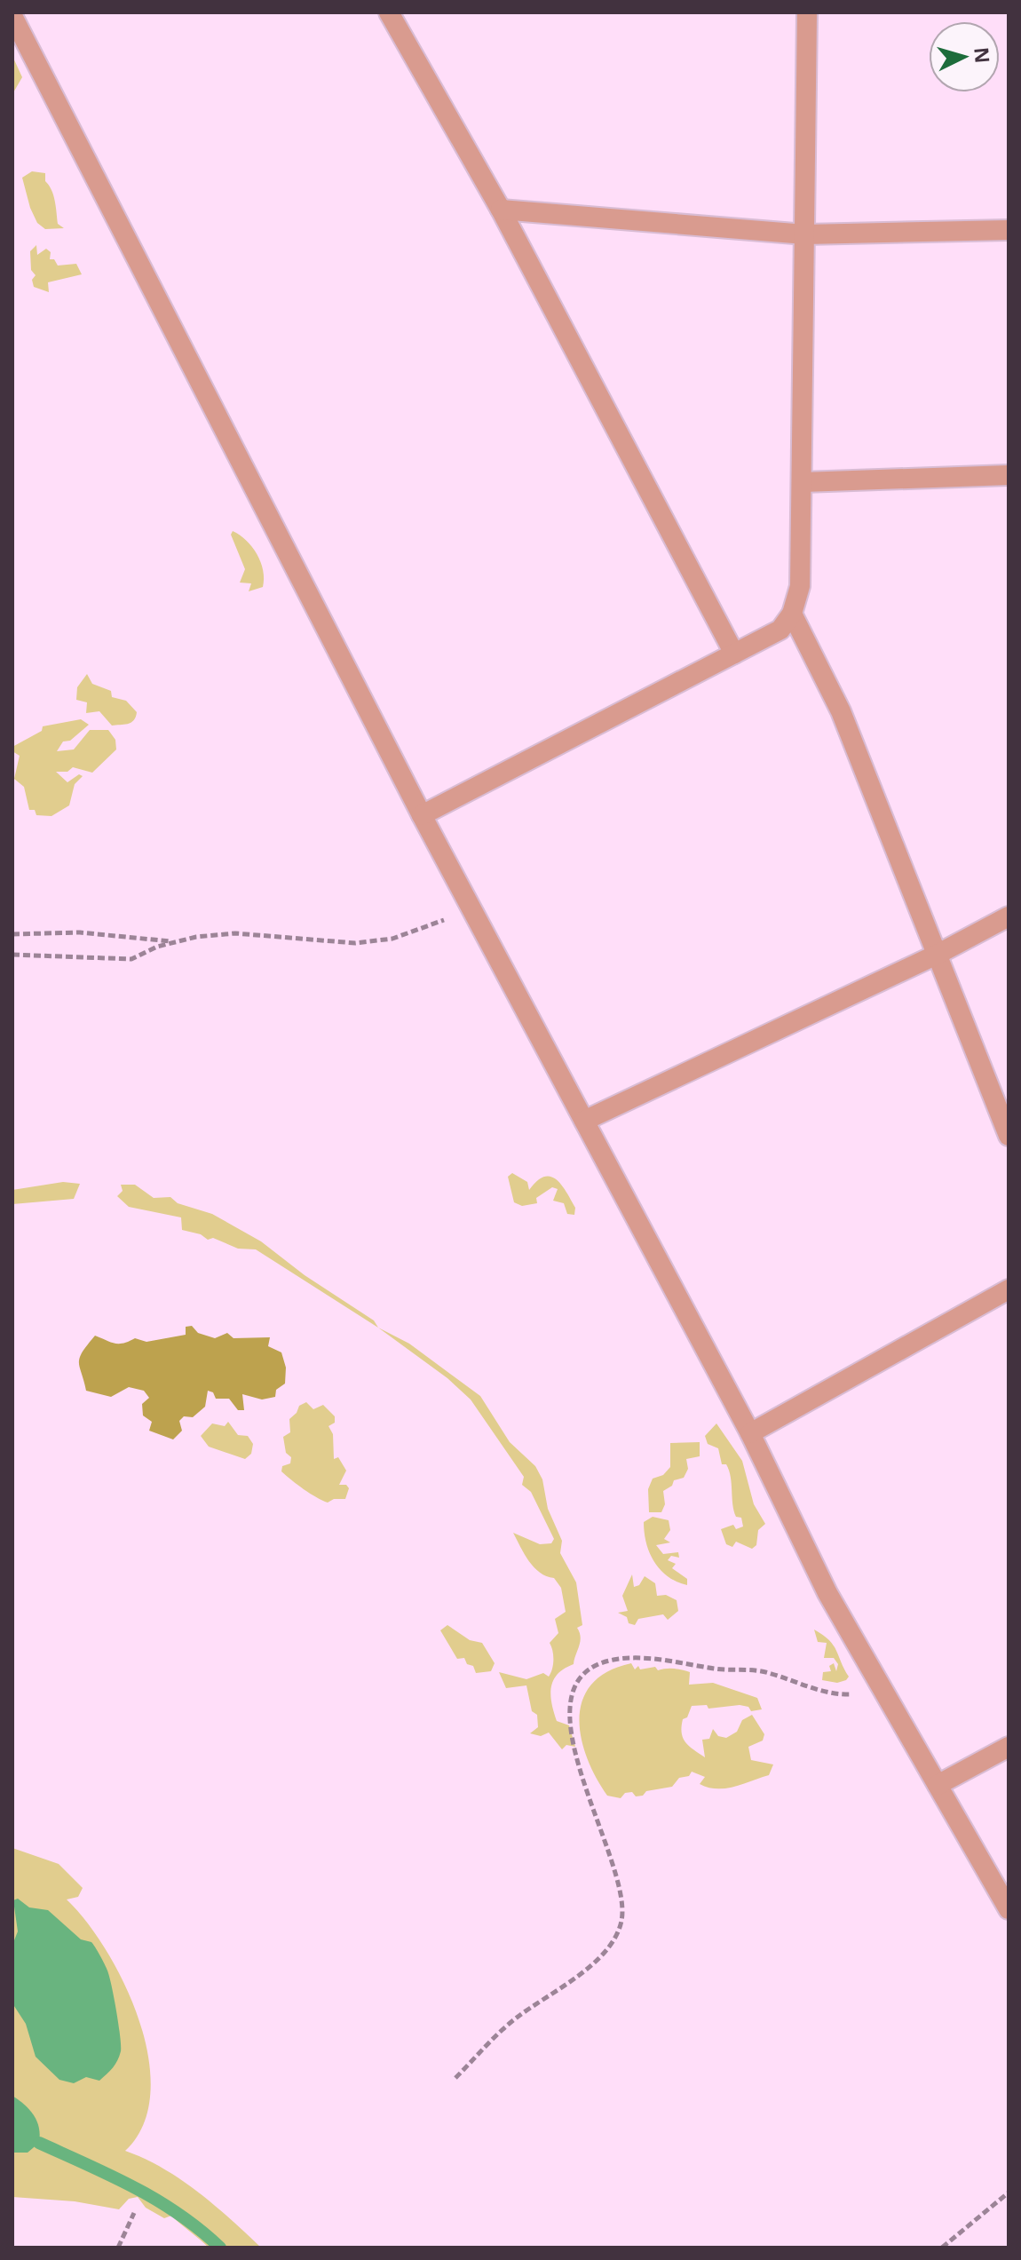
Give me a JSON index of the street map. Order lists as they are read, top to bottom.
{
  "north": "right"
}
